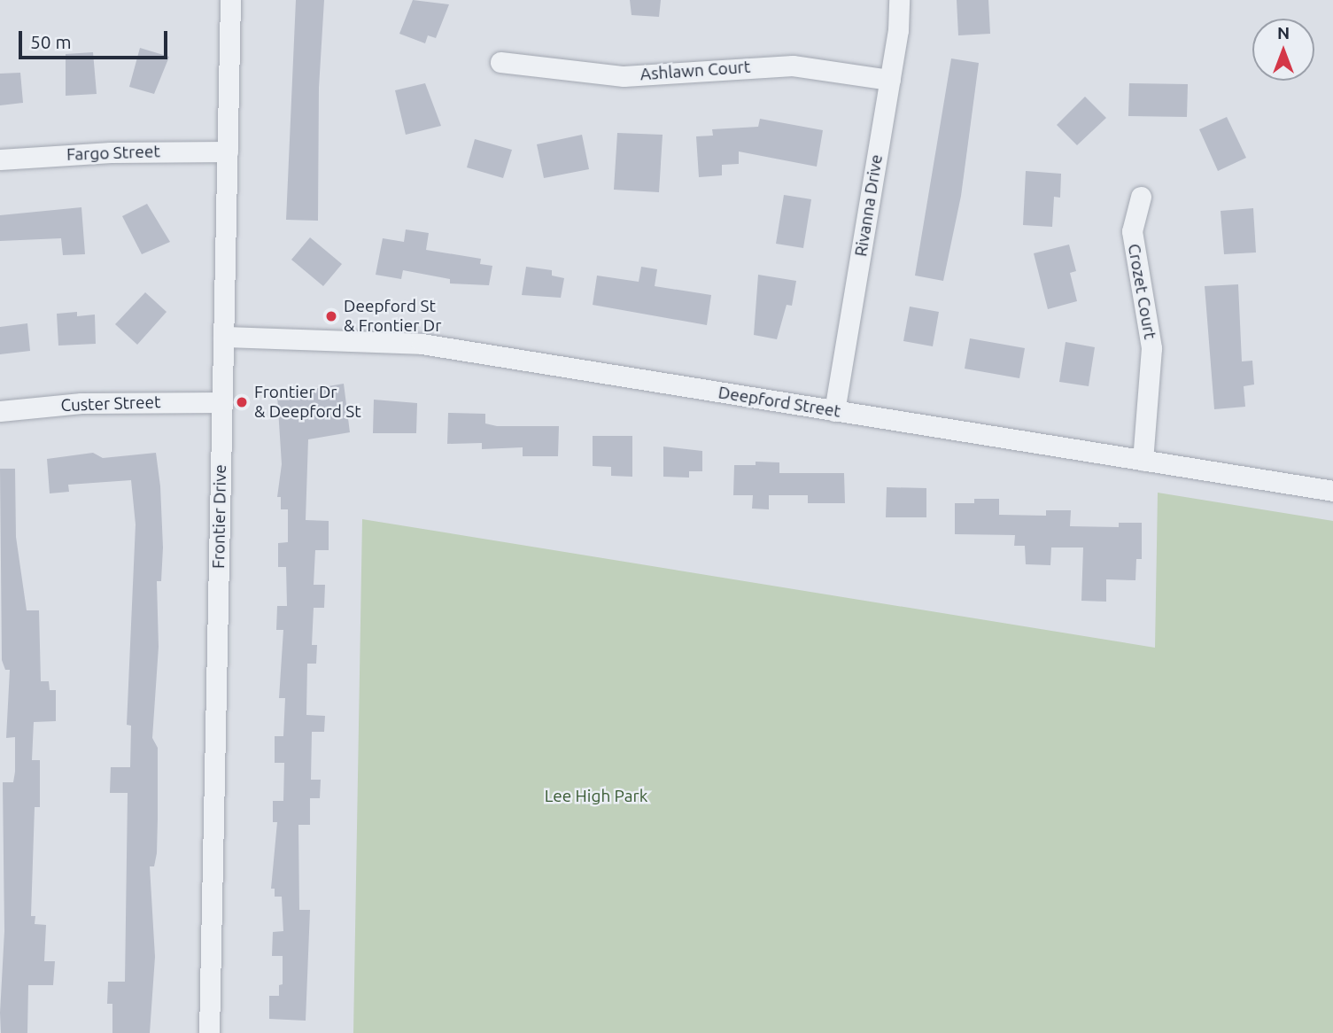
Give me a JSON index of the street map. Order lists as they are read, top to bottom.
{
  "streets": {
    "street": [
      "Ashlawn Court",
      "Fargo Street",
      "Rivanna Drive",
      "Crozet Court",
      "Deepford Street",
      "Custer Street",
      "Frontier Drive"
    ]
  },
  "crossings": [
    ["Ashlawn Court", "Rivanna Drive"],
    ["Fargo Street", "Frontier Drive"],
    ["Rivanna Drive", "Deepford Street"],
    ["Crozet Court", "Deepford Street"],
    ["Deepford Street", "Frontier Drive"],
    ["Custer Street", "Frontier Drive"]
  ],
  "parks": ["Lee High Park"],
  "places": ["Deepford St & Frontier Dr", "Frontier Dr & Deepford St"],
  "scale_bar": "50 m",
  "north": "top"
}
